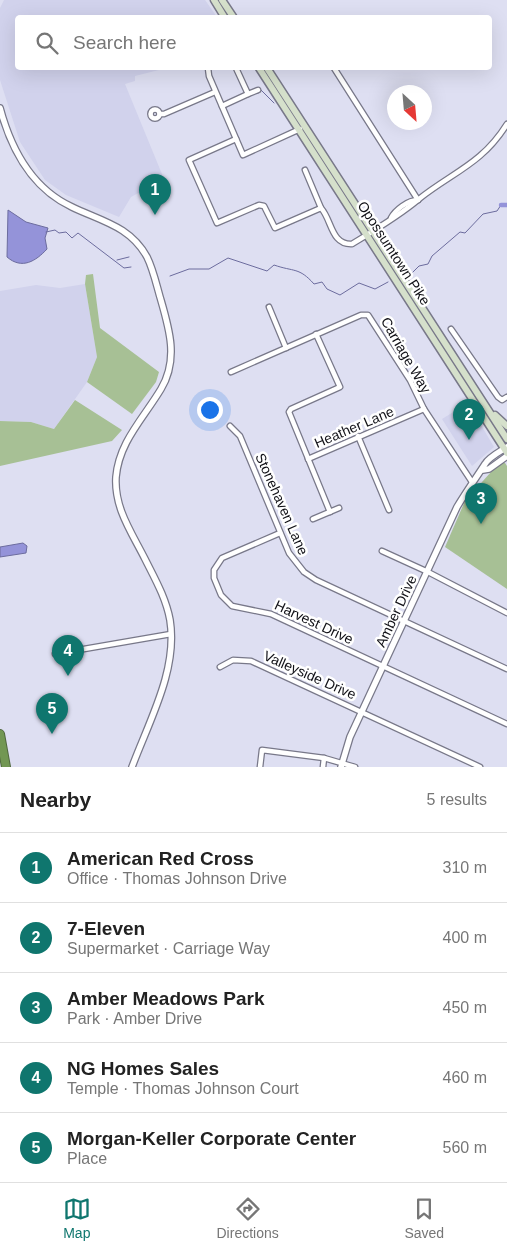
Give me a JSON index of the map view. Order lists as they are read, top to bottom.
{
  "streets": {
    "main road": ["Opossumtown Pike"],
    "street": [
      "Carriage Way",
      "Heather Lane",
      "Stonehaven Lane",
      "Amber Drive",
      "Harvest Drive",
      "Valleyside Drive"
    ]
  },
  "crossings": [
    ["Opossumtown Pike", "Amber Drive"],
    ["Carriage Way", "Heather Lane"],
    ["Carriage Way", "Amber Drive"],
    ["Stonehaven Lane", "Amber Drive"],
    ["Stonehaven Lane", "Harvest Drive"],
    ["Amber Drive", "Harvest Drive"],
    ["Amber Drive", "Valleyside Drive"]
  ],
  "north": "bottom right",
  "page": {
    "search": "Search here",
    "pins": [
      "1",
      "2",
      "3",
      "4",
      "5"
    ],
    "heading": ["Nearby", "5 results"],
    "list": [
      {
        "mark": "1",
        "name": "American Red Cross",
        "note": "Office · Thomas Johnson Drive",
        "value": "310 m"
      },
      {
        "mark": "2",
        "name": "7-Eleven",
        "note": "Supermarket · Carriage Way",
        "value": "400 m"
      },
      {
        "mark": "3",
        "name": "Amber Meadows Park",
        "note": "Park · Amber Drive",
        "value": "450 m"
      },
      {
        "mark": "4",
        "name": "NG Homes Sales",
        "note": "Temple · Thomas Johnson Court",
        "value": "460 m"
      },
      {
        "mark": "5",
        "name": "Morgan-Keller Corporate Center",
        "note": "Place",
        "value": "560 m"
      }
    ],
    "nav": ["Map", "Directions", "Saved"]
  }
}
